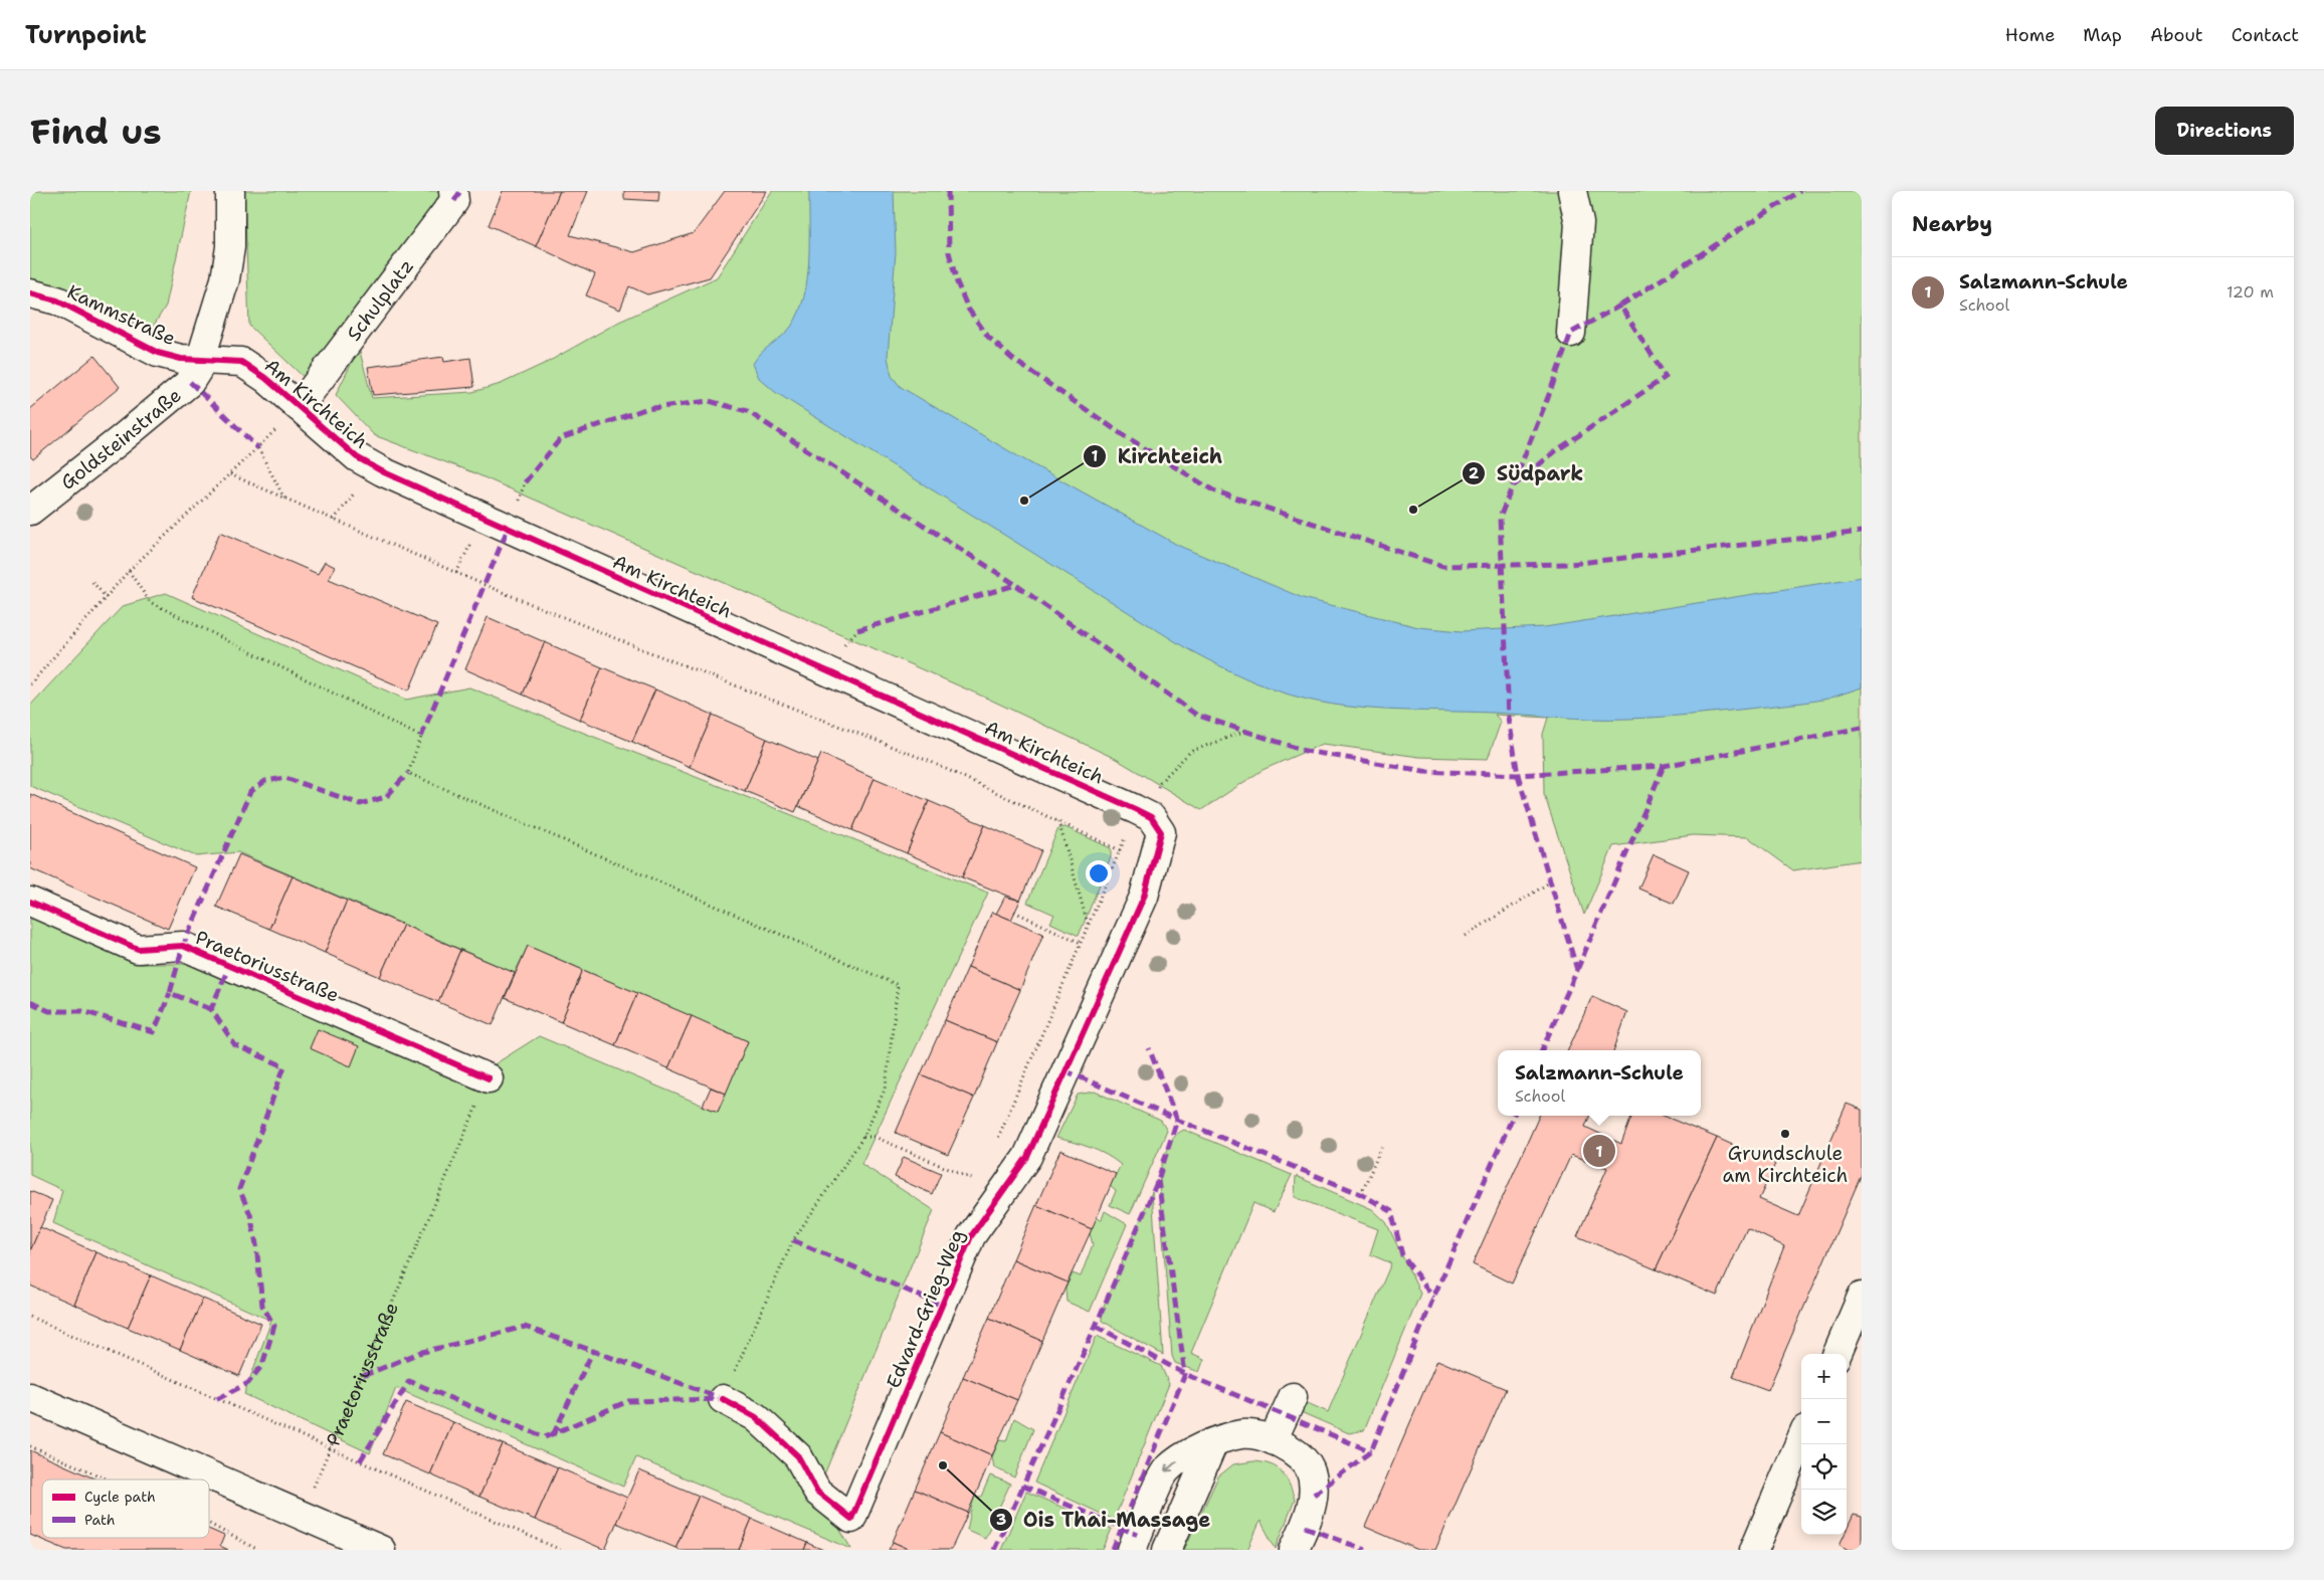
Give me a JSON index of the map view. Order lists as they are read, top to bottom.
{
  "streets": {
    "street": [
      "Schulplatz",
      "Kammstraße",
      "Am Kirchteich",
      "Goldsteinstraße",
      "Praetoriusstraße",
      "Edvard-Grieg-Weg"
    ]
  },
  "crossings": [
    ["Schulplatz", "Am Kirchteich"],
    ["Kammstraße", "Am Kirchteich"],
    ["Kammstraße", "Goldsteinstraße"],
    ["Am Kirchteich", "Goldsteinstraße"],
    ["Am Kirchteich", "Edvard-Grieg-Weg"]
  ],
  "places": [
    "Kirchteich",
    "Südpark",
    "Grundschule am Kirchteich",
    "Ois Thai-Massage"
  ],
  "legend": ["Cycle path", "Path"],
  "page": {
    "header": "Turnpoint",
    "nav": [
      "Home",
      "Map",
      "About",
      "Contact"
    ],
    "buttons": "Directions",
    "title": "Find us",
    "heading": "Nearby",
    "list": [
      {
        "mark": "1",
        "name": "Salzmann-Schule",
        "note": "School",
        "value": "120 m"
      }
    ],
    "popup": ["Salzmann-Schule", "School"],
    "pins": "1",
    "map_buttons": ["+", "−"]
  }
}
